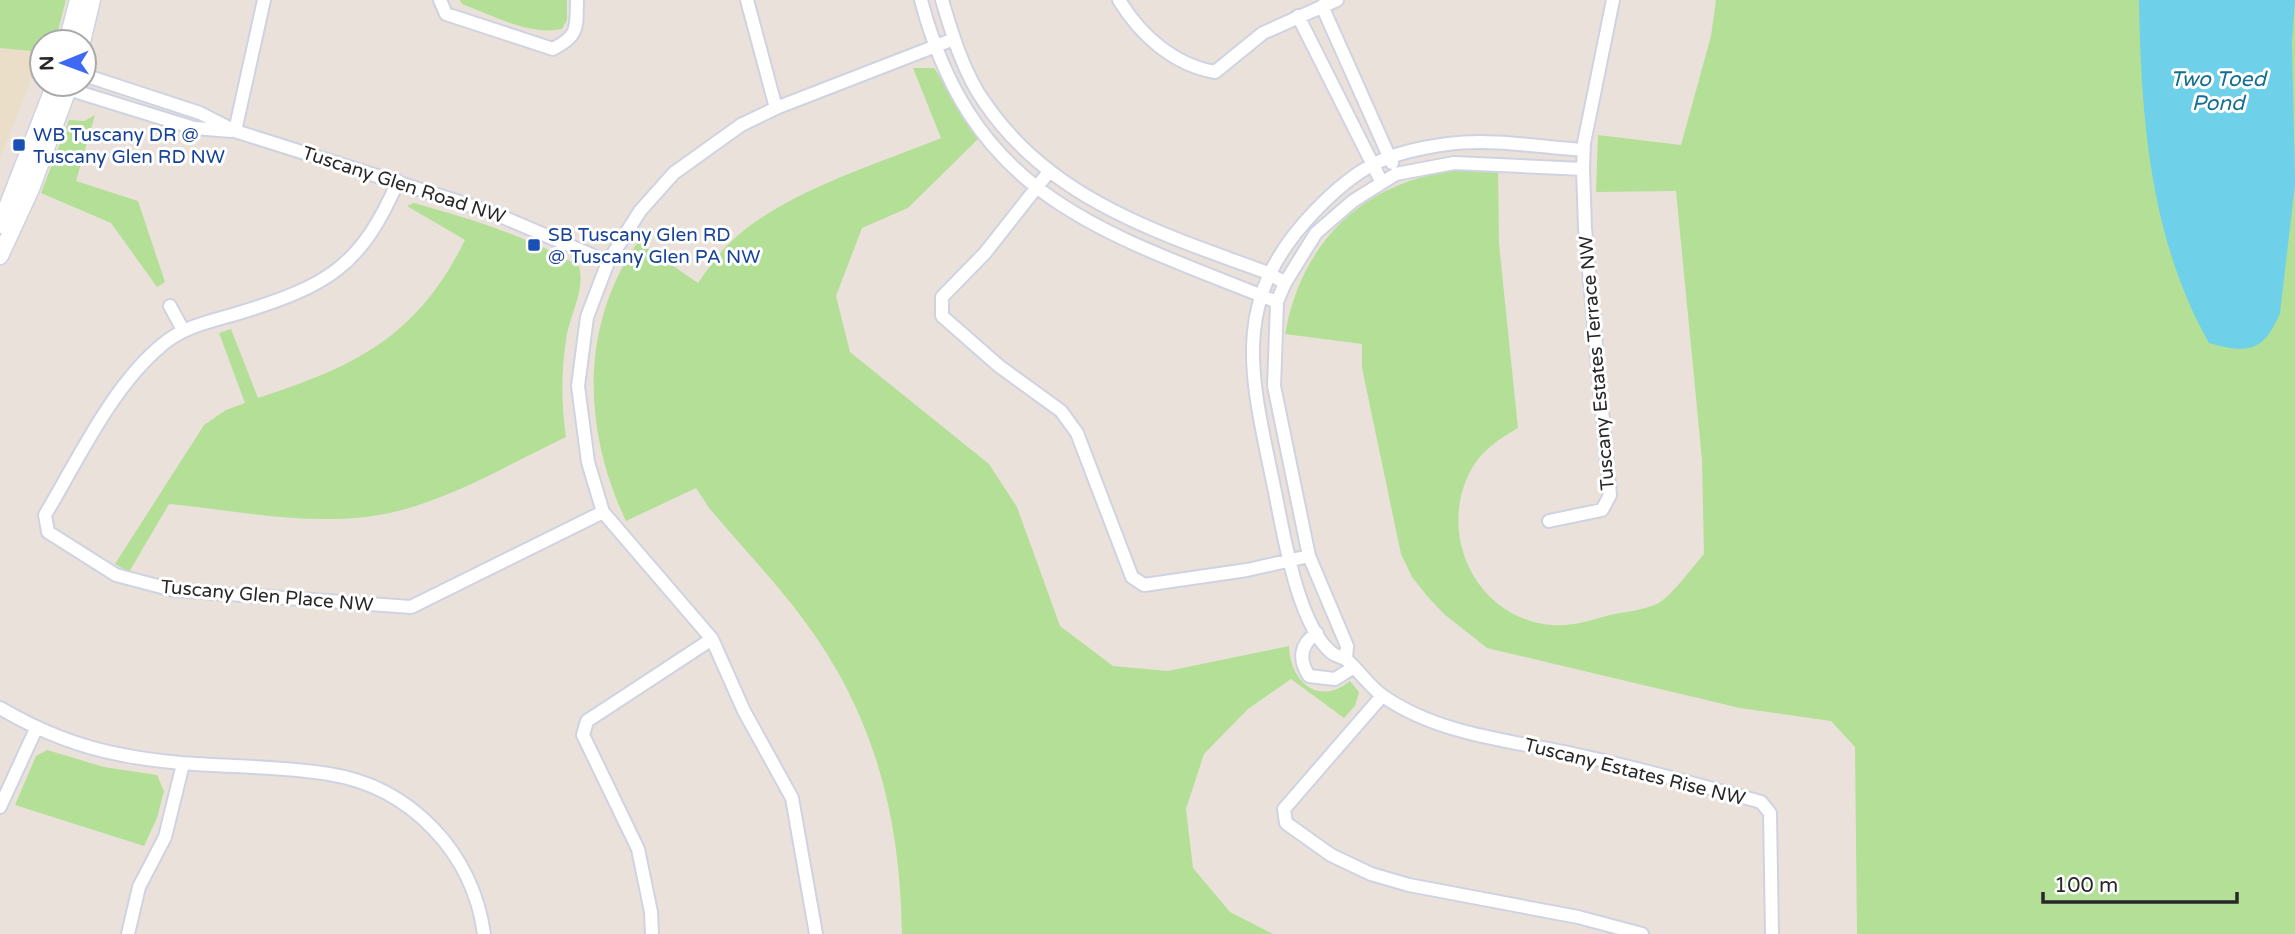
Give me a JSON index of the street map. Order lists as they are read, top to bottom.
{
  "streets": {
    "street": [
      "Tuscany Glen Road NW",
      "Tuscany Estates Terrace NW",
      "Tuscany Glen Place NW",
      "Tuscany Estates Rise NW"
    ]
  },
  "crossings": [
    ["Tuscany Glen Road NW", "Tuscany Glen Place NW"],
    ["Tuscany Estates Terrace NW", "Tuscany Estates Rise NW"]
  ],
  "water": ["Two Toed Pond"],
  "places": {
    "transit": ["WB Tuscany DR @ Tuscany Glen RD NW", "SB Tuscany Glen RD @ Tuscany Glen PA NW"]
  },
  "scale_bar": "100 m",
  "north": "left"
}
